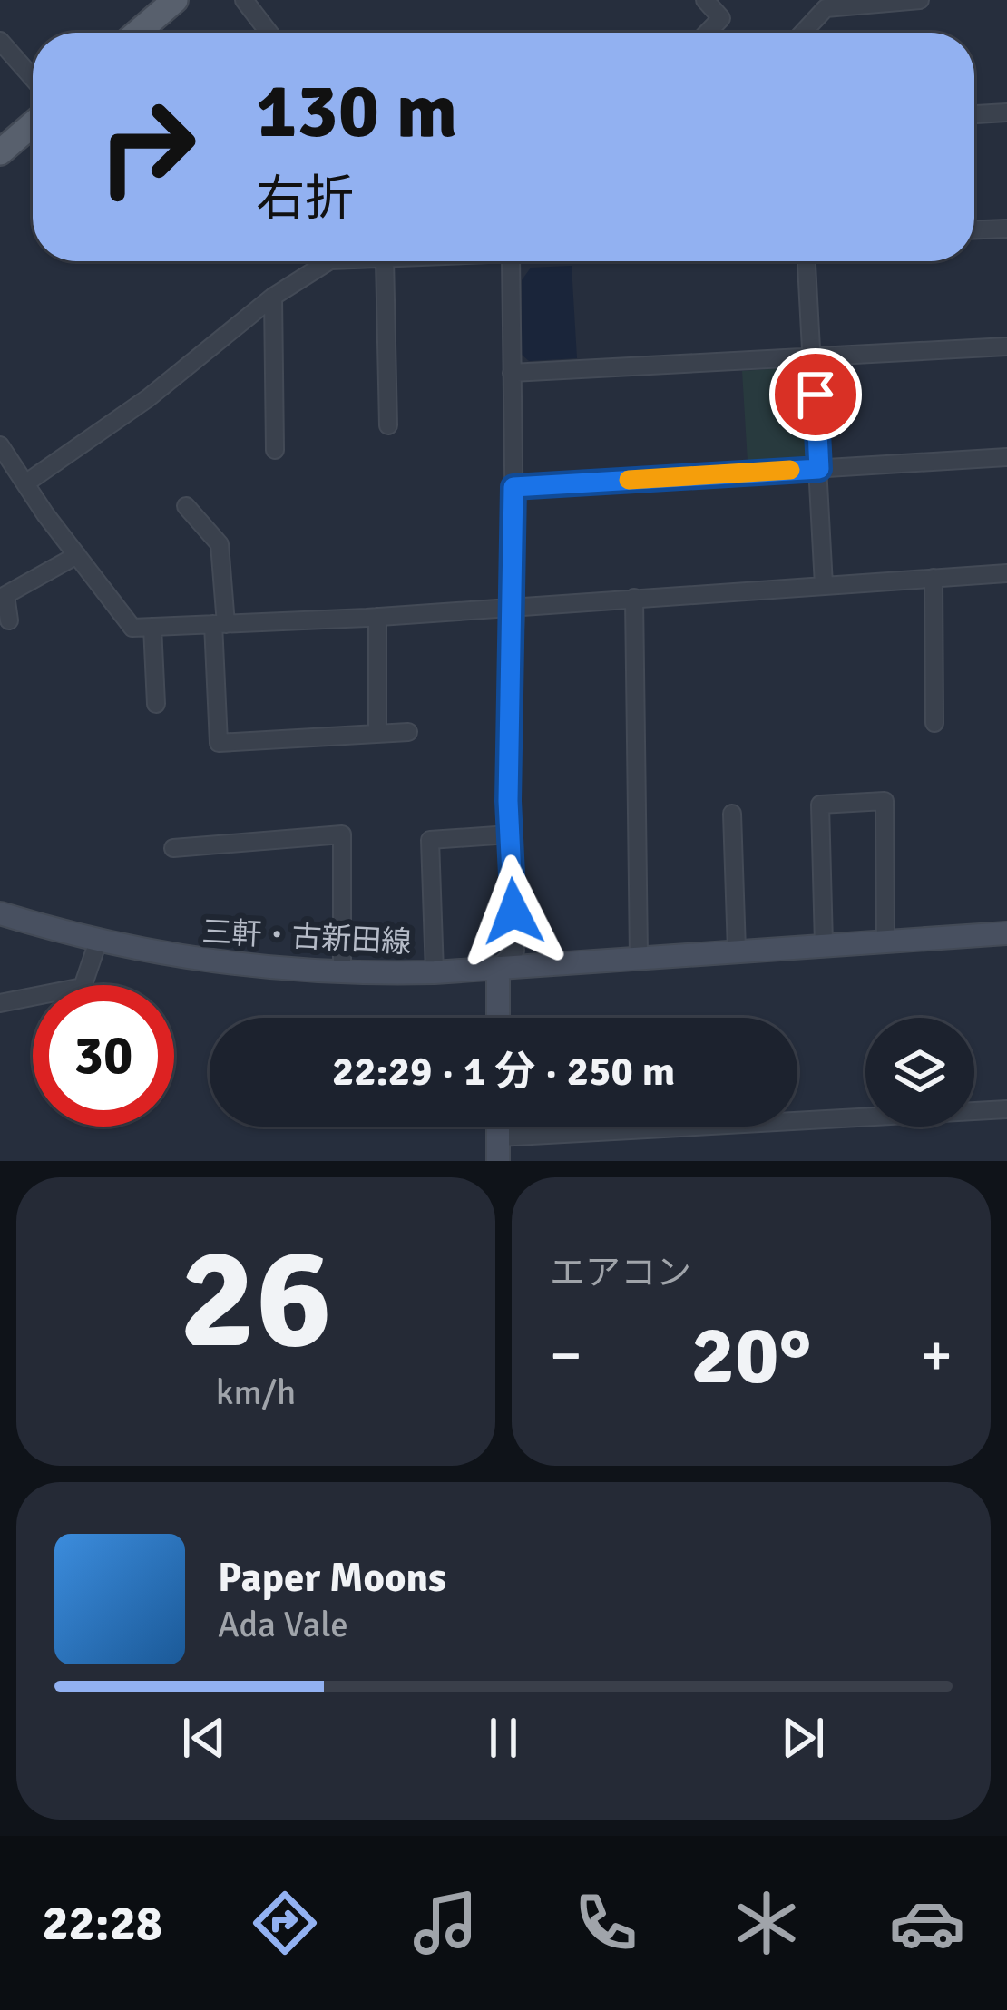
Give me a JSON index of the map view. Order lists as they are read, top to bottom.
{
  "streets": {
    "street": ["三軒・古新田線"]
  },
  "page": {
    "turn": ["130 m", "右折"],
    "limit": "30",
    "trip": "22:29 · 1 分 · 250 m",
    "tile": [
      ["26", "km/h"],
      "エアコン"
    ],
    "heat": ["−", "20°", "+"],
    "song": ["Paper Moons", "Ada Vale"],
    "tabs": "22:28"
  }
}
